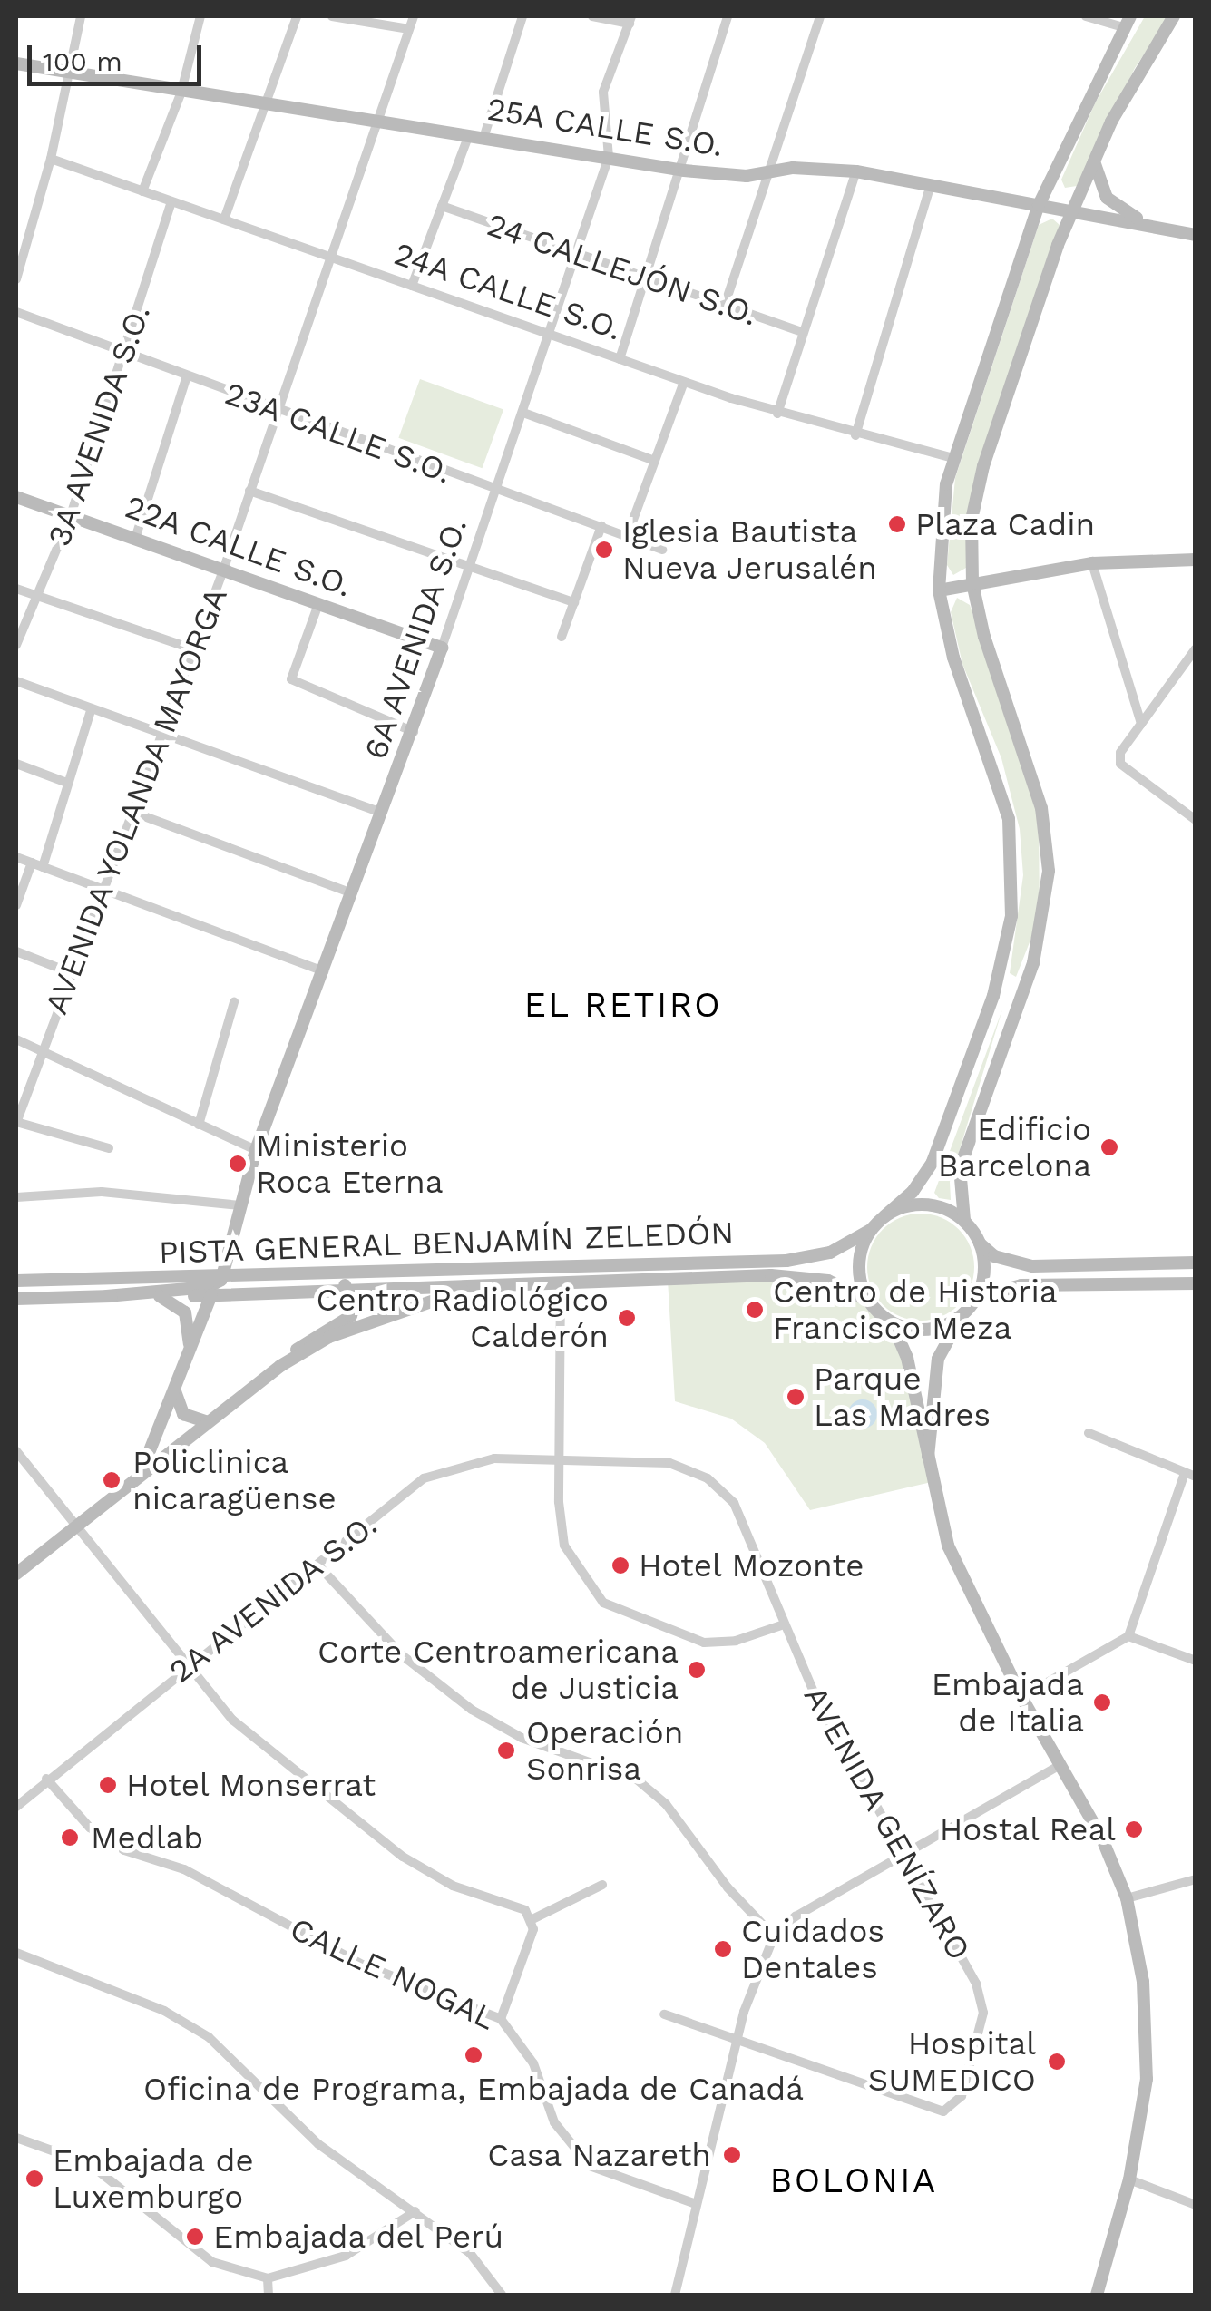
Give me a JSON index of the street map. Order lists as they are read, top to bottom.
{
  "streets": {
    "main road": [
      "25A CALLE S.O.",
      "22A CALLE S.O.",
      "6A AVENIDA S.O.",
      "PISTA GENERAL BENJAMÍN ZELEDÓN"
    ],
    "street": [
      "24 CALLEJÓN S.O.",
      "24A CALLE S.O.",
      "3A AVENIDA S.O.",
      "23A CALLE S.O.",
      "AVENIDA YOLANDA MAYORGA",
      "2A AVENIDA S.O.",
      "AVENIDA GENÍZARO",
      "CALLE NOGAL"
    ]
  },
  "crossings": [
    ["25A CALLE S.O.", "6A AVENIDA S.O."],
    ["25A CALLE S.O.", "AVENIDA YOLANDA MAYORGA"],
    ["24 CALLEJÓN S.O.", "6A AVENIDA S.O."],
    ["24A CALLE S.O.", "3A AVENIDA S.O."],
    ["24A CALLE S.O.", "6A AVENIDA S.O."],
    ["24A CALLE S.O.", "AVENIDA YOLANDA MAYORGA"],
    ["3A AVENIDA S.O.", "23A CALLE S.O."],
    ["3A AVENIDA S.O.", "22A CALLE S.O."],
    ["23A CALLE S.O.", "6A AVENIDA S.O."],
    ["23A CALLE S.O.", "AVENIDA YOLANDA MAYORGA"],
    ["22A CALLE S.O.", "6A AVENIDA S.O."],
    ["22A CALLE S.O.", "AVENIDA YOLANDA MAYORGA"],
    ["6A AVENIDA S.O.", "PISTA GENERAL BENJAMÍN ZELEDÓN"],
    ["2A AVENIDA S.O.", "AVENIDA GENÍZARO"],
    ["2A AVENIDA S.O.", "CALLE NOGAL"]
  ],
  "districts": ["EL RETIRO", "BOLONIA"],
  "places": [
    "Plaza Cadin",
    "Iglesia Bautista Nueva Jerusalén",
    "Edificio Barcelona",
    "Ministerio Roca Eterna",
    "Centro de Historia Francisco Meza",
    "Centro Radiológico Calderón",
    "Parque Las Madres",
    "Policlinica nicaragüense",
    "Hotel Mozonte",
    "Corte Centroamericana de Justicia",
    "Embajada de Italia",
    "Operación Sonrisa",
    "Hotel Monserrat",
    "Hostal Real",
    "Medlab",
    "Cuidados Dentales",
    "Oficina de Programa, Embajada de Canadá",
    "Hospital SUMEDICO",
    "Casa Nazareth",
    "Embajada de Luxemburgo",
    "Embajada del Perú"
  ],
  "scale_bar": "100 m"
}
